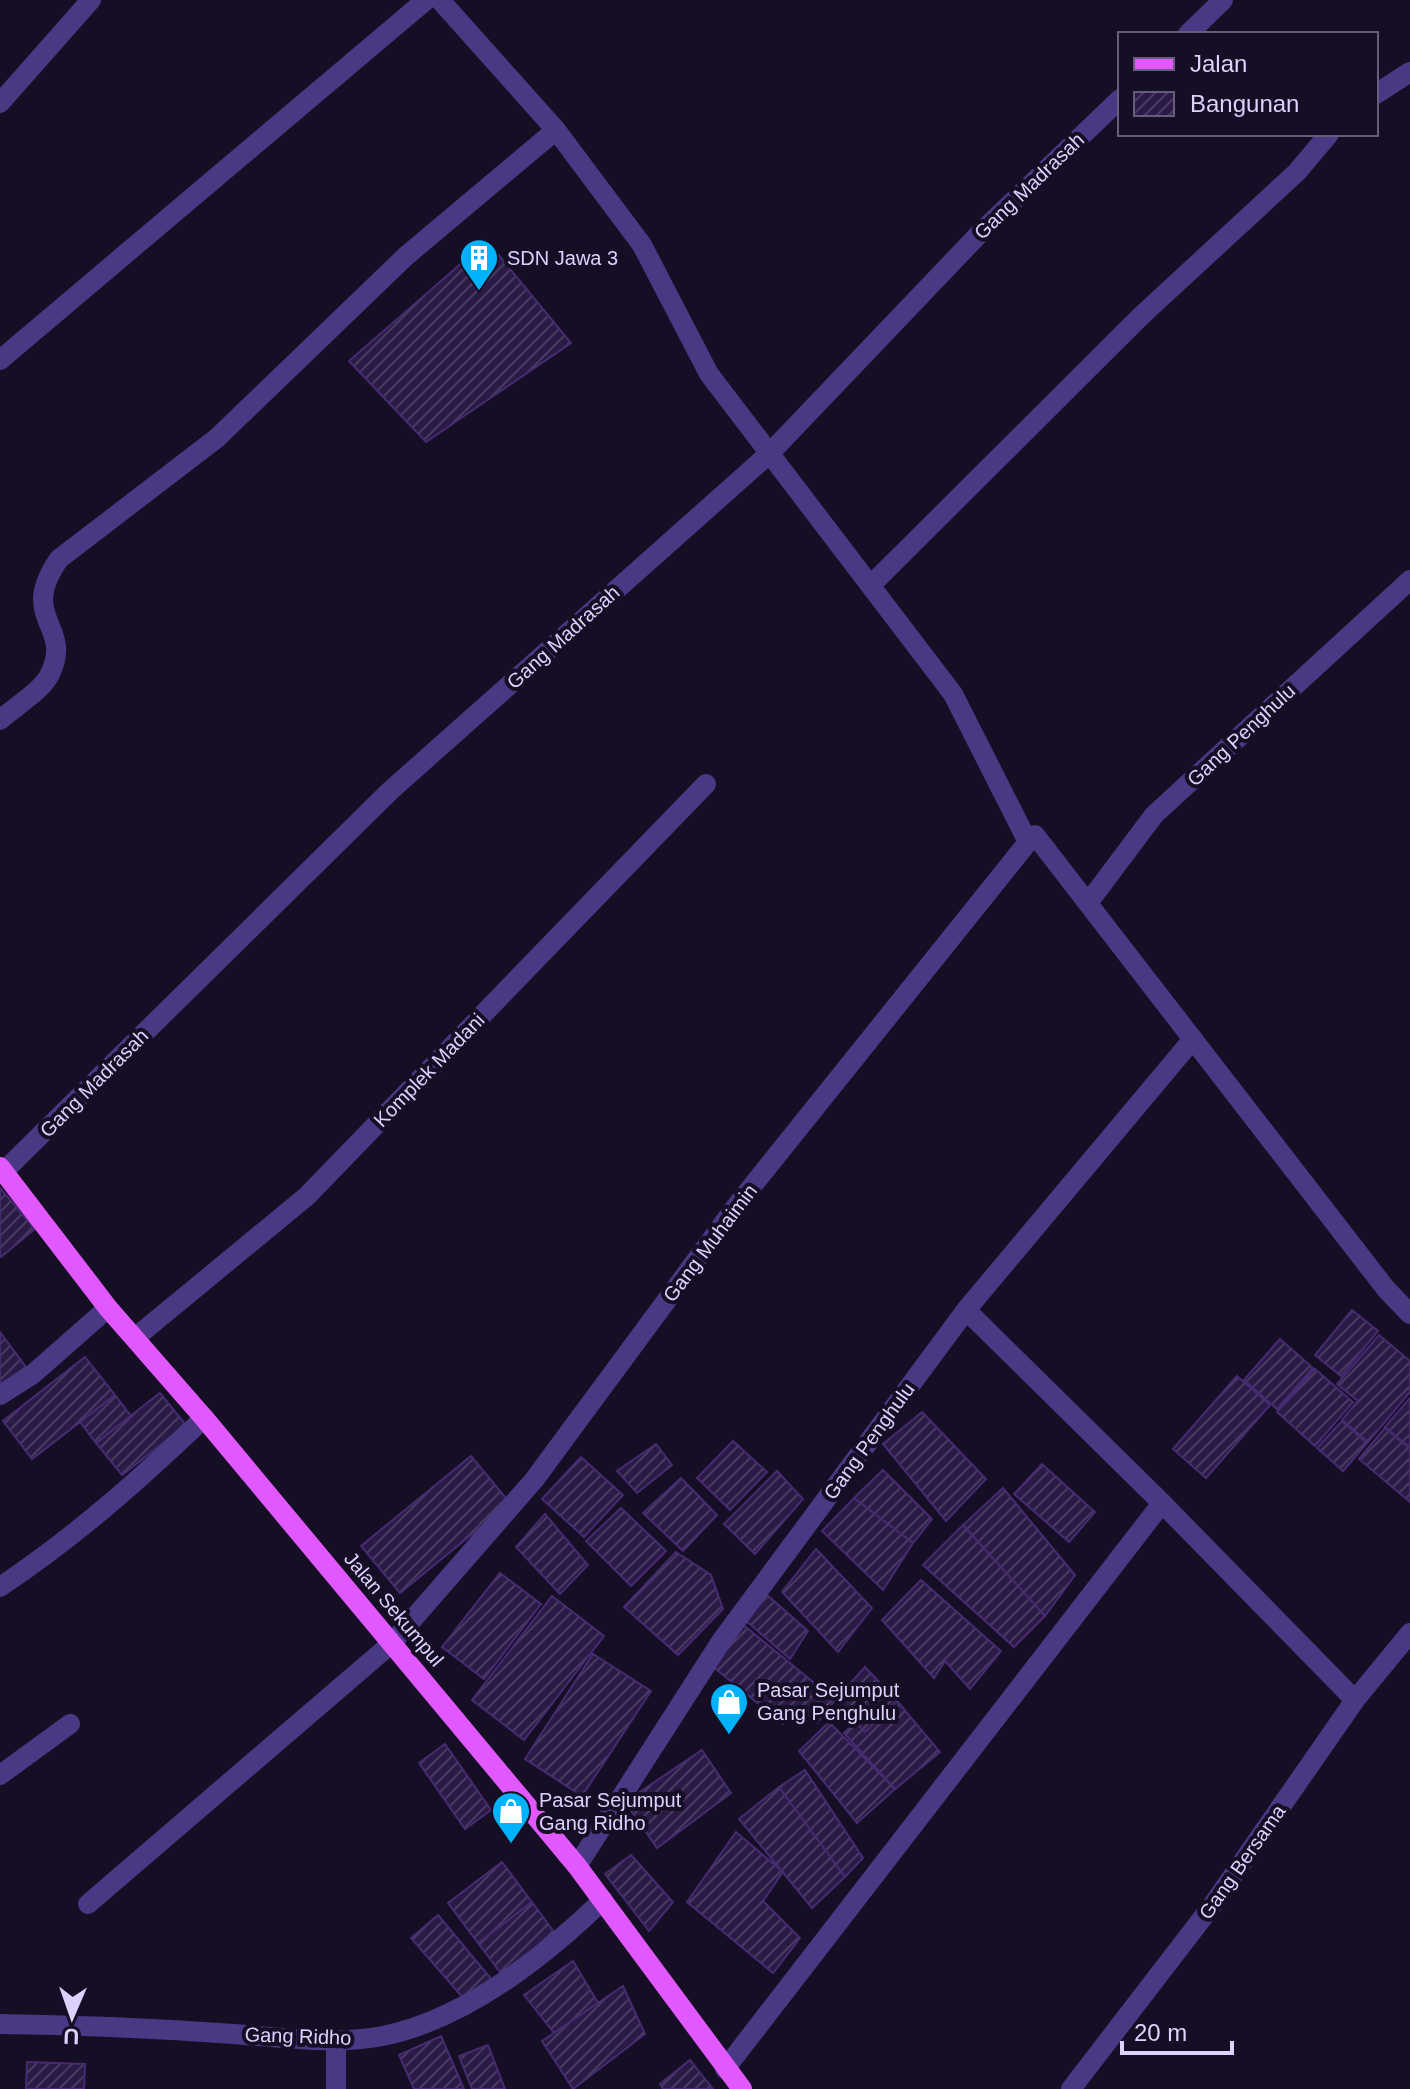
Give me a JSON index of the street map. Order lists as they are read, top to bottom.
{
  "streets": {
    "main road": ["Jalan Sekumpul"],
    "street": [
      "Gang Madrasah",
      "Gang Penghulu",
      "Komplek Madani",
      "Gang Muhaimin",
      "Gang Bersama",
      "Gang Ridho"
    ]
  },
  "crossings": [
    ["Gang Madrasah", "Jalan Sekumpul"],
    ["Gang Penghulu", "Jalan Sekumpul"],
    ["Komplek Madani", "Jalan Sekumpul"],
    ["Gang Muhaimin", "Jalan Sekumpul"],
    ["Jalan Sekumpul", "Gang Ridho"]
  ],
  "places": {
    "building": ["SDN Jawa 3"],
    "shop": ["Pasar Sejumput Gang Penghulu", "Pasar Sejumput Gang Ridho"]
  },
  "legend": ["Jalan", "Bangunan"],
  "scale_bar": "20 m",
  "north": "bottom"
}
